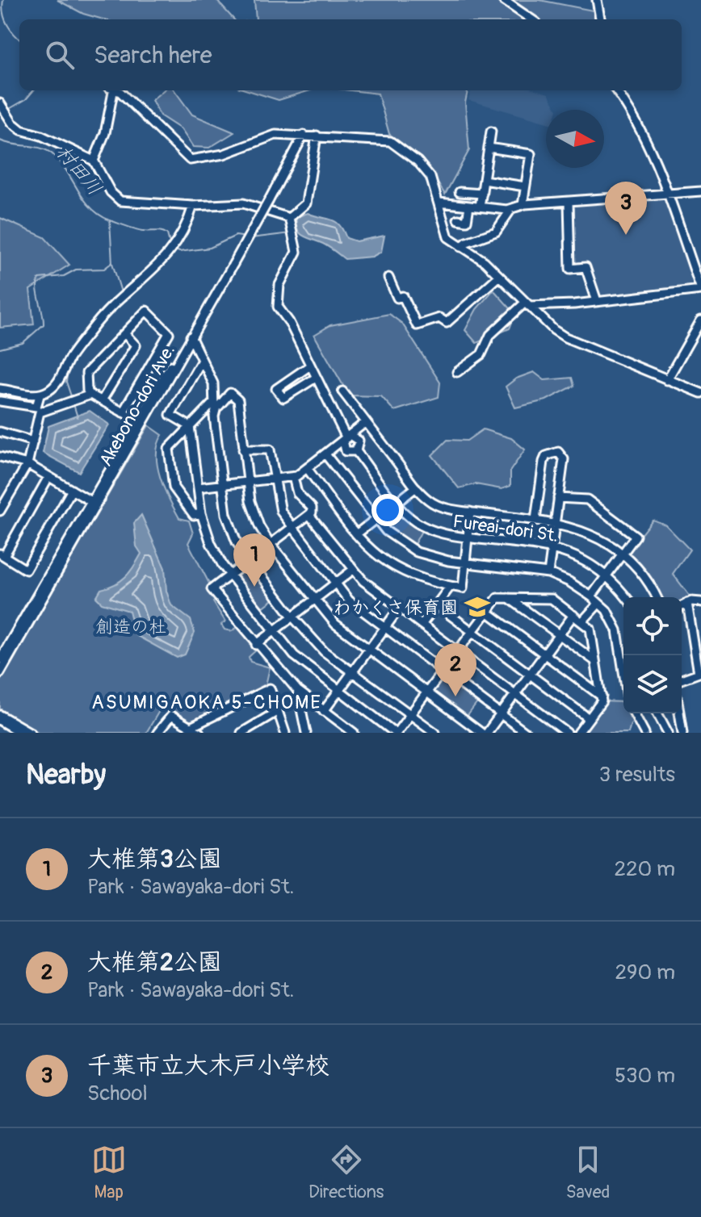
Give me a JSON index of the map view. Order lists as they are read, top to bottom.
{
  "streets": {
    "street": ["Akebono-dori Ave.", "Fureai-dori St."]
  },
  "districts": ["ASUMIGAOKA 5-CHOME"],
  "water": ["村田川"],
  "parks": ["創造の杜"],
  "places": {
    "school or university": ["わかくさ保育園"]
  },
  "north": "right",
  "page": {
    "search": "Search here",
    "pins": ["3", "1", "2"],
    "heading": ["Nearby", "3 results"],
    "list": [
      {
        "mark": "1",
        "name": "大椎第3公園",
        "note": "Park · Sawayaka-dori St.",
        "value": "220 m"
      },
      {
        "mark": "2",
        "name": "大椎第2公園",
        "note": "Park · Sawayaka-dori St.",
        "value": "290 m"
      },
      {
        "mark": "3",
        "name": "千葉市立大木戸小学校",
        "note": "School",
        "value": "530 m"
      }
    ],
    "nav": ["Map", "Directions", "Saved"]
  }
}
